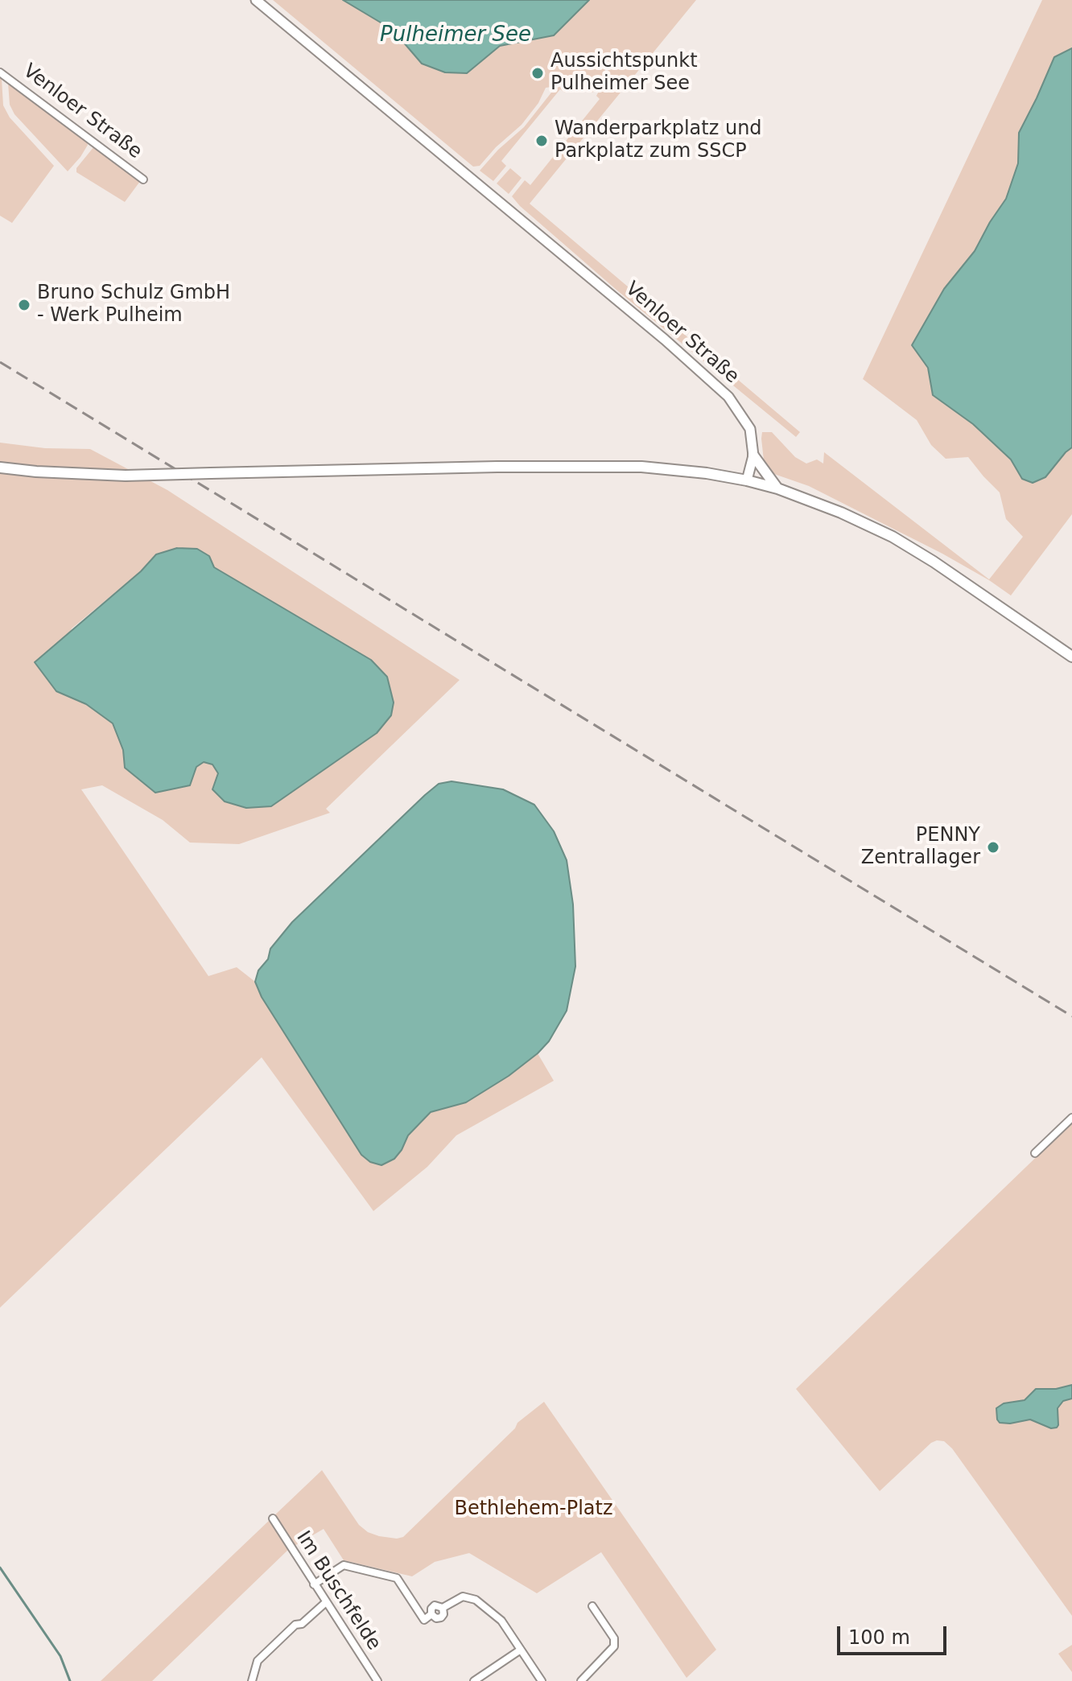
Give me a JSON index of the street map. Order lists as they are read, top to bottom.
{
  "streets": {
    "main road": ["Venloer Straße"],
    "street": ["Im Buschfelde"]
  },
  "water": ["Pulheimer See"],
  "parks": ["Bethlehem-Platz"],
  "places": [
    "Aussichtspunkt Pulheimer See",
    "Wanderparkplatz und Parkplatz zum SSCP",
    "Bruno Schulz GmbH - Werk Pulheim",
    "PENNY Zentrallager"
  ],
  "scale_bar": "100 m"
}
